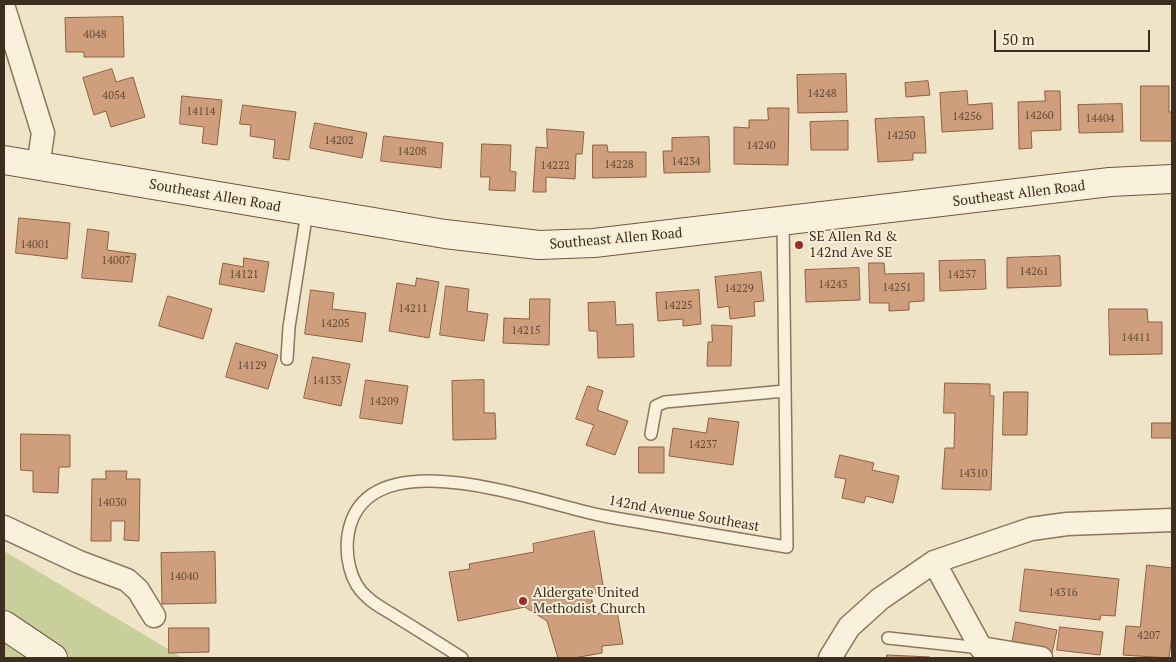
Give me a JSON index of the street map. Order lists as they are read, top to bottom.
{
  "streets": {
    "street": ["Southeast Allen Road"],
    "lane": ["142nd Avenue Southeast"]
  },
  "crossings": [
    ["Southeast Allen Road", "142nd Avenue Southeast"]
  ],
  "places": ["SE Allen Rd & 142nd Ave SE", "Aldergate United Methodist Church"],
  "house_numbers": [
    "4048",
    "14248",
    "4054",
    "14114",
    "14260",
    "14256",
    "14404",
    "14250",
    "14202",
    "14240",
    "14208",
    "14234",
    "14228",
    "14222",
    "14001",
    "14007",
    "14261",
    "14121",
    "14257",
    "14243",
    "14251",
    "14229",
    "14225",
    "14211",
    "14205",
    "14215",
    "14411",
    "14129",
    "14133",
    "14209",
    "14237",
    "14310",
    "14030",
    "14040",
    "14316",
    "4207"
  ],
  "scale_bar": "50 m"
}
